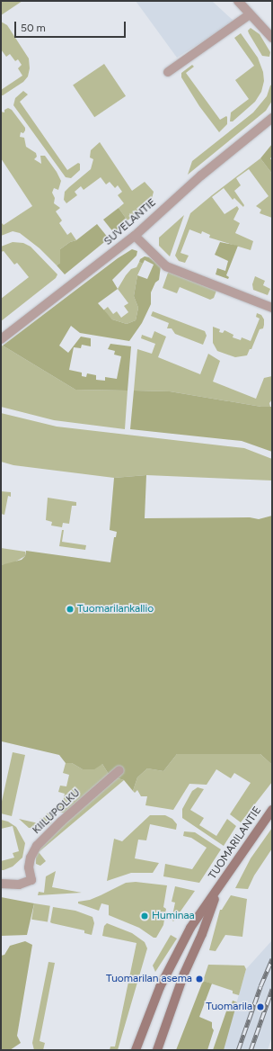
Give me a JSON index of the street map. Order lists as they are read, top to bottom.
{
  "streets": {
    "main road": ["TUOMARILANTIE"],
    "street": ["SUVELANTIE", "KIILUPOLKU"]
  },
  "places": [
    "Tuomarilankallio",
    "Huminaa",
    "Tuomarilan asema",
    "Tuomarila"
  ],
  "scale_bar": "50 m"
}
